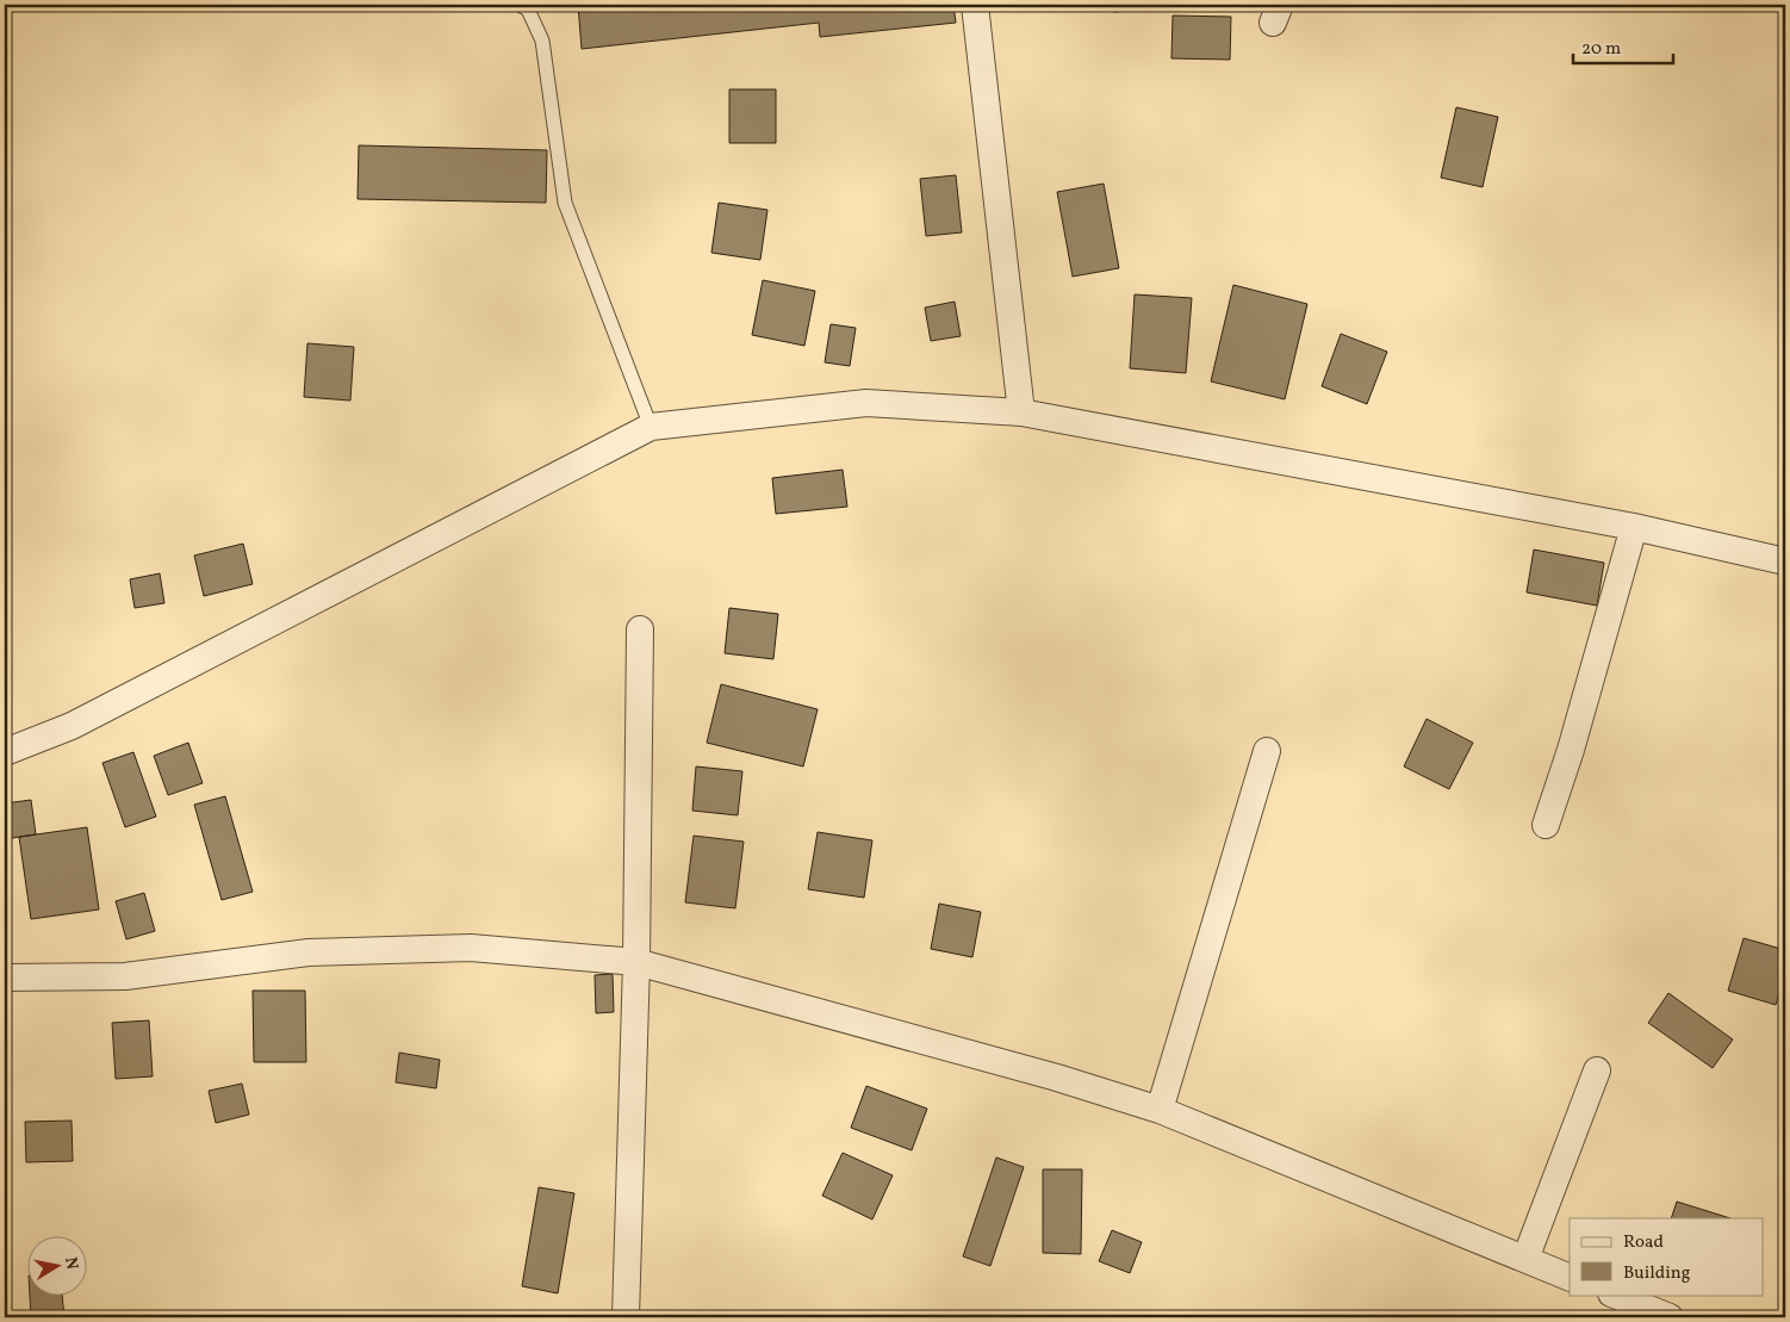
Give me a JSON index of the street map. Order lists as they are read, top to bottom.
{
  "legend": ["Road", "Building"],
  "scale_bar": "20 m",
  "north": "right"
}
